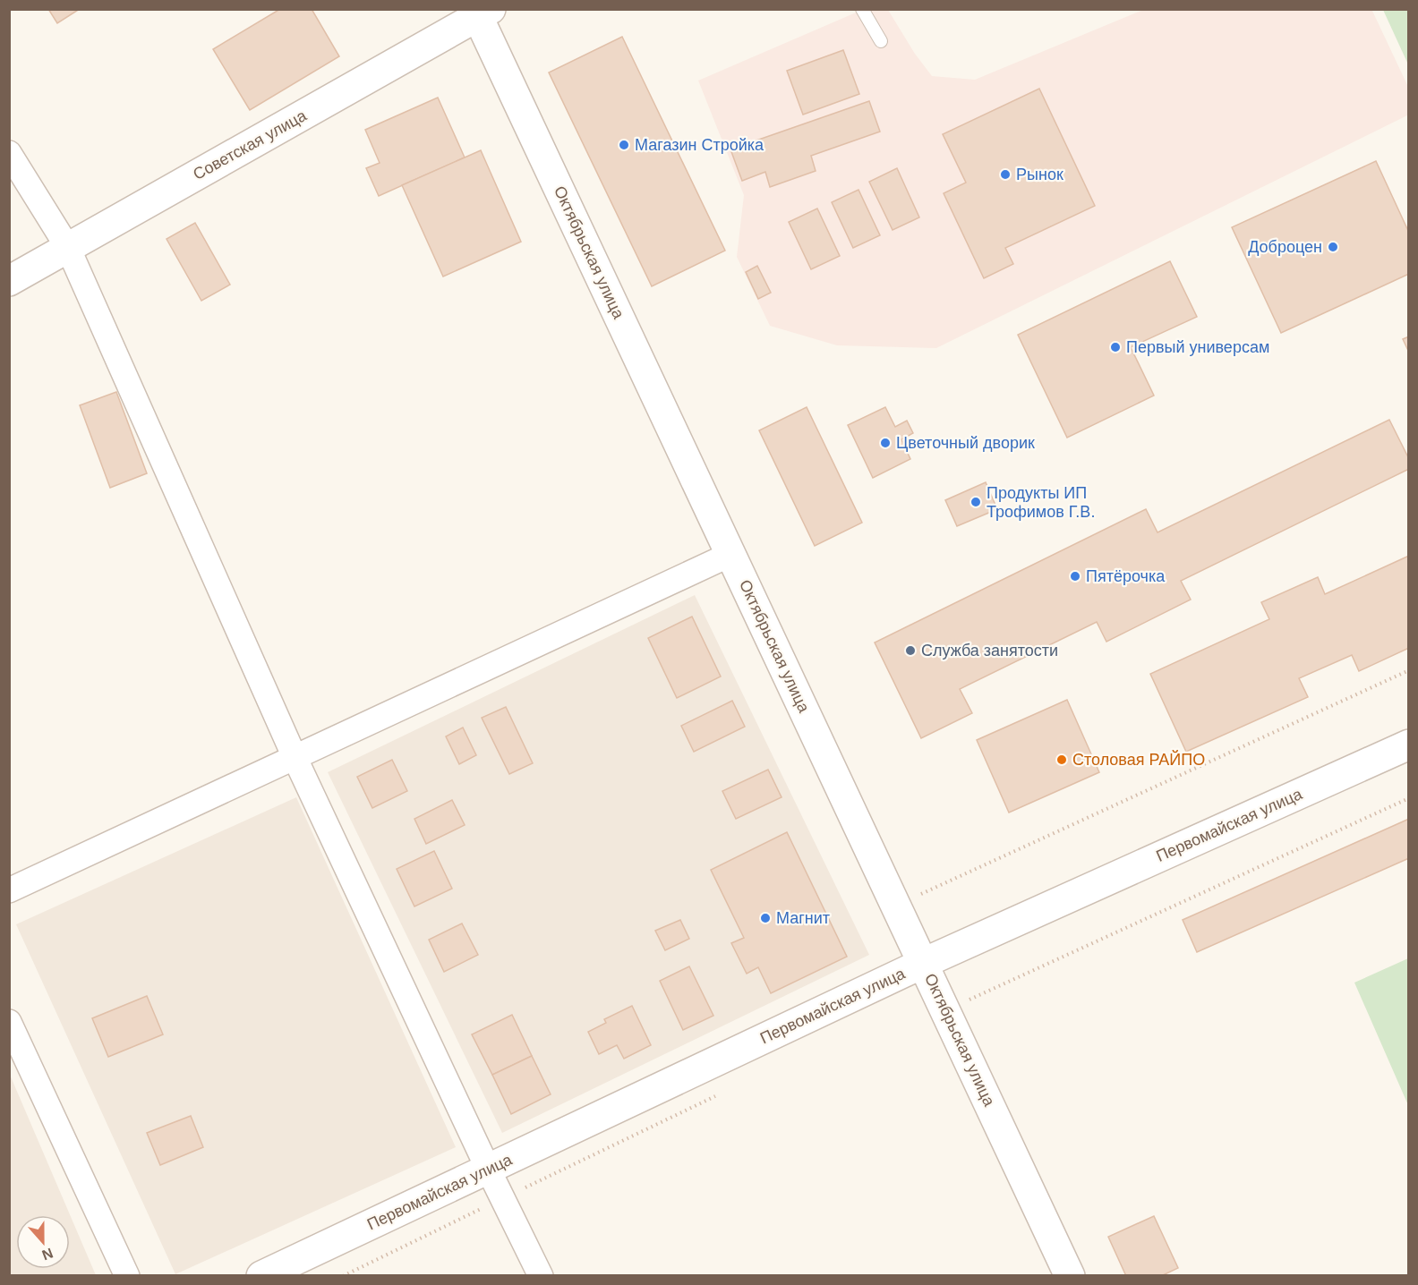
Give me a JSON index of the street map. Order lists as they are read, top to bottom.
{
  "streets": {
    "street": ["Советская улица", "Октябрьская улица", "Первомайская улица"]
  },
  "crossings": [
    ["Советская улица", "Октябрьская улица"],
    ["Октябрьская улица", "Первомайская улица"]
  ],
  "places": [
    "Магазин Стройка",
    "Рынок",
    "Доброцен",
    "Первый универсам",
    "Цветочный дворик",
    "Продукты ИП Трофимов Г.В.",
    "Пятёрочка",
    "Служба занятости",
    "Столовая РАЙПО",
    "Магнит"
  ],
  "north": "bottom"
}
